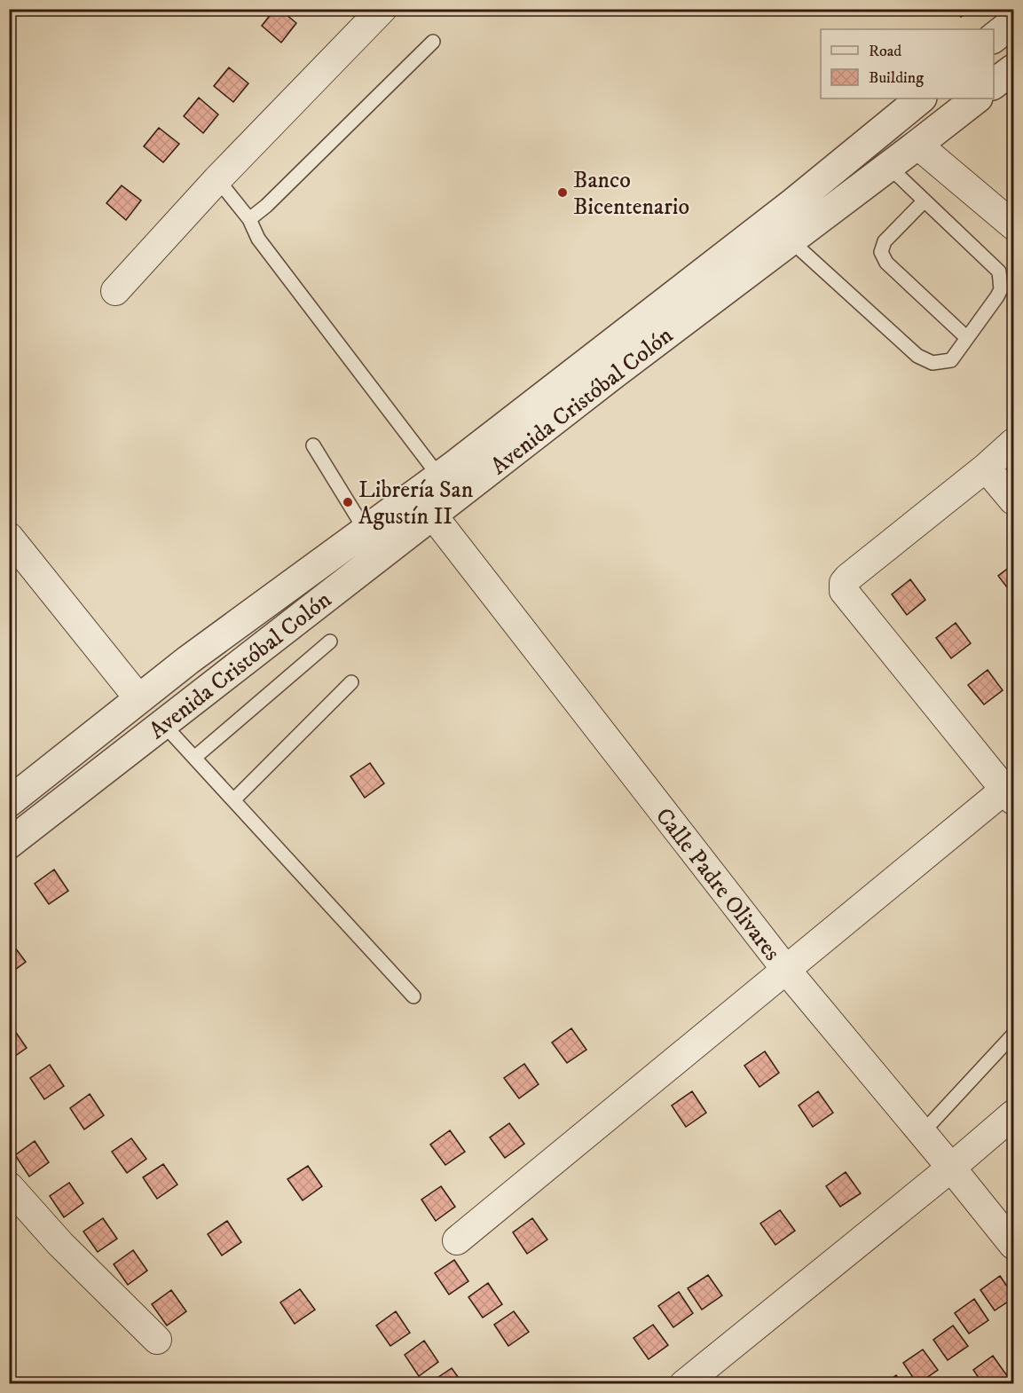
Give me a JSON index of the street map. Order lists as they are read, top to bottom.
{
  "streets": {
    "street": ["Avenida Cristóbal Colón", "Calle Padre Olivares"]
  },
  "crossings": [
    ["Avenida Cristóbal Colón", "Calle Padre Olivares"]
  ],
  "places": ["Banco Bicentenario", "Librería San Agustín II"],
  "legend": ["Road", "Building"]
}
